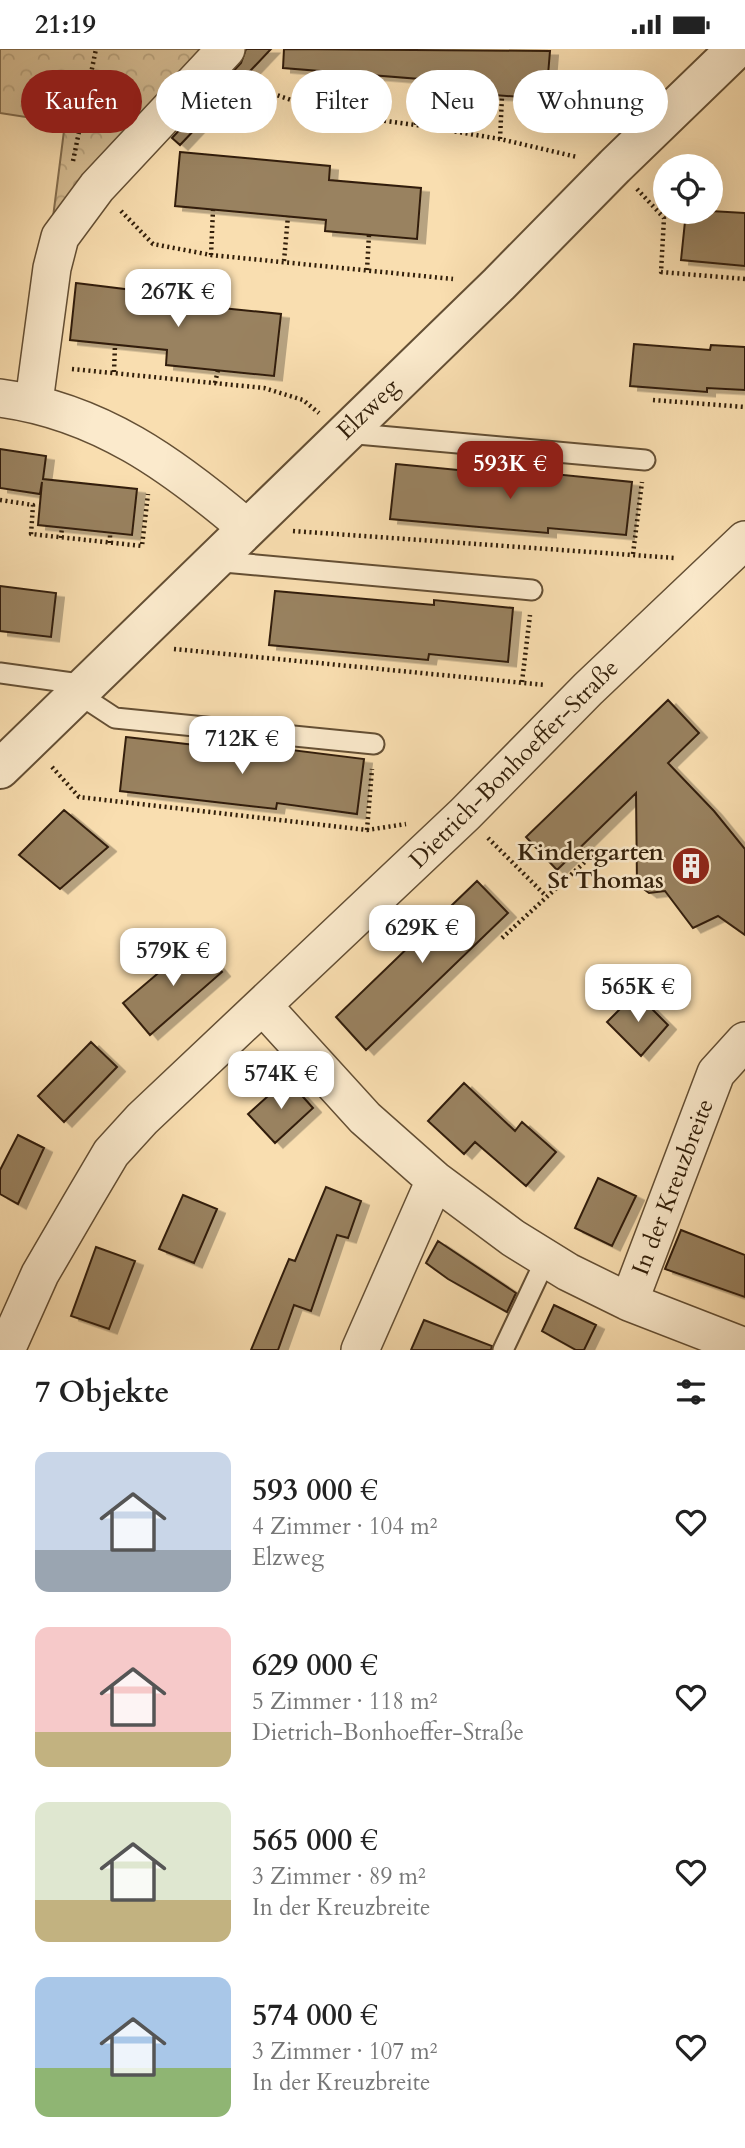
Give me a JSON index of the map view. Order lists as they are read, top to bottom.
{
  "streets": {
    "street": ["Elzweg", "Dietrich-Bonhoeffer-Straße", "In der Kreuzbreite"]
  },
  "crossings": [
    ["Dietrich-Bonhoeffer-Straße", "In der Kreuzbreite"]
  ],
  "places": {
    "building": ["Kindergarten St Thomas"]
  },
  "page": {
    "status": "21:19",
    "chip": [
      "Kaufen",
      "Mieten",
      "Filter",
      "Neu",
      "Wohnung"
    ],
    "price": [
      "267K €",
      "593K €",
      "712K €",
      "629K €",
      "579K €",
      "565K €",
      "574K €"
    ],
    "heading": "7 Objekte",
    "list": [
      {
        "name": "593 000 €",
        "note": "4 Zimmer · 104 m² · Elzweg"
      },
      {
        "name": "629 000 €",
        "note": "5 Zimmer · 118 m² · Dietrich-Bonhoeffer-Straße"
      },
      {
        "name": "565 000 €",
        "note": "3 Zimmer · 89 m² · In der Kreuzbreite"
      },
      {
        "name": "574 000 €",
        "note": "3 Zimmer · 107 m² · In der Kreuzbreite"
      }
    ]
  }
}
